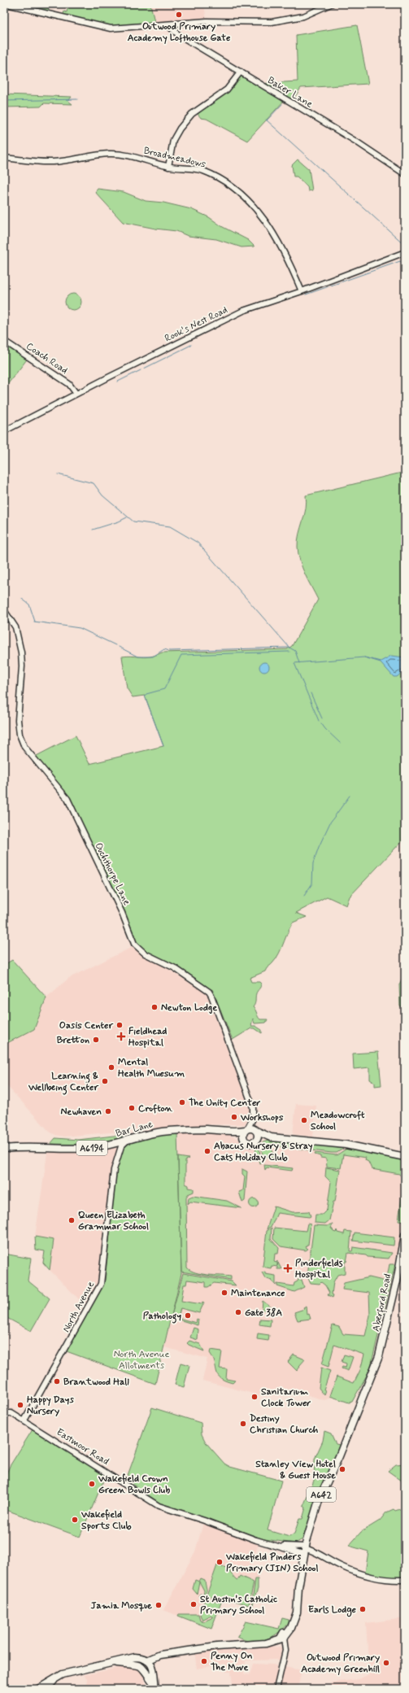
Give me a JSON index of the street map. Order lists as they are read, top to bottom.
{
  "streets": {
    "main road": [
      "Bar Lane",
      "A6194",
      "Aberford Road",
      "A642"
    ],
    "street": [
      "Baker Lane",
      "Broadmeadows",
      "Rook's Nest Road",
      "Coach Road",
      "Ouchthorpe Lane",
      "North Avenue",
      "Eastmoor Road"
    ]
  },
  "crossings": [
    ["Broadmeadows", "Rook's Nest Road"],
    ["Rook's Nest Road", "Coach Road"],
    ["Ouchthorpe Lane", "Bar Lane"],
    ["Ouchthorpe Lane", "A6194"],
    ["Bar Lane", "A6194"],
    ["Bar Lane", "North Avenue"],
    ["Aberford Road", "Eastmoor Road"],
    ["Aberford Road", "A642"],
    ["North Avenue", "Eastmoor Road"],
    ["Eastmoor Road", "A642"]
  ],
  "parks": ["North Avenue Allotments"],
  "places": {
    "other": [
      "Outwood Primary Academy Lofthouse Gate",
      "Newton Lodge",
      "Oasis Center",
      "Bretton",
      "Mental Health Muesum",
      "Learning & Wellbeing Center",
      "The Unity Center",
      "Crofton",
      "Newhaven",
      "Workshops",
      "Meadowcroft School",
      "Abacus Nursery & Stray Cats Holiday Club",
      "Queen Elizabeth Grammar School",
      "Maintenance",
      "Gate 38A",
      "Pathology",
      "Brantwood Hall",
      "Sanitarium Clock Tower",
      "Happy Days Nursery",
      "Destiny Christian Church",
      "Stanley View Hotel & Guest House",
      "Wakefield Crown Green Bowls Club",
      "Wakefield Sports Club",
      "Wakefield Pinders Primary (JIN) School",
      "St Austin's Catholic Primary School",
      "Jamia Mosque",
      "Earls Lodge",
      "Penny On The Move",
      "Outwood Primary Academy Greenhill"
    ],
    "health": ["Fieldhead Hospital", "Pinderfields Hospital"]
  }
}
